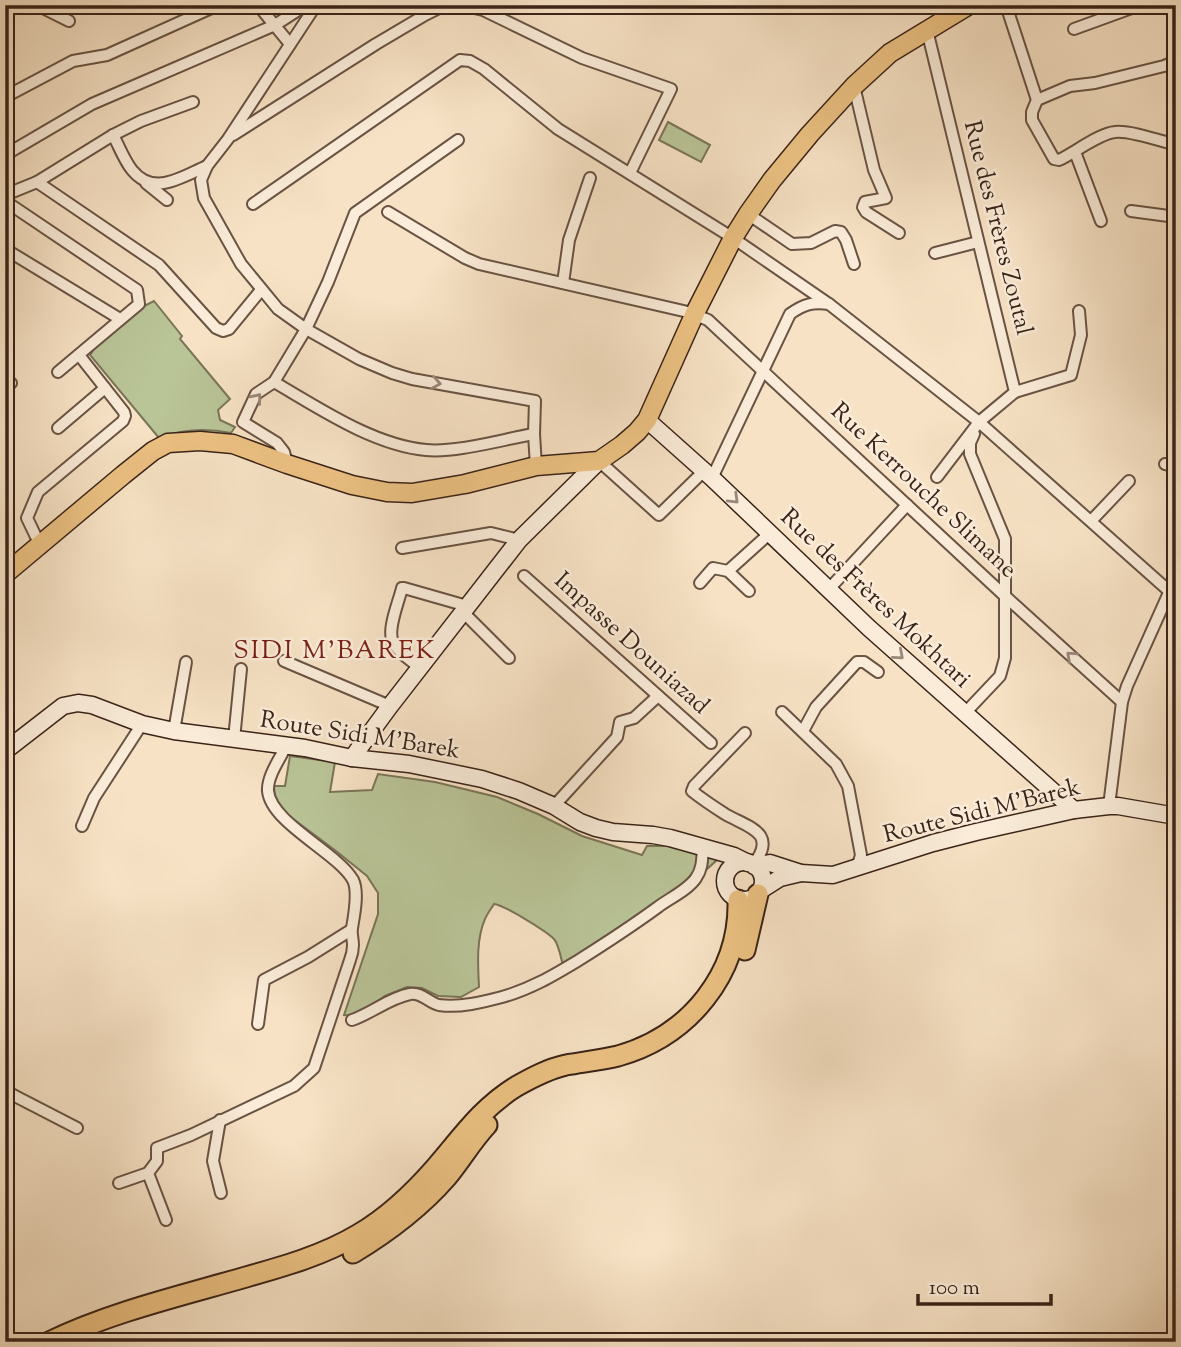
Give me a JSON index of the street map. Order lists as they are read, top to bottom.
{
  "streets": {
    "main road": ["Rue des Frères Mokhtari", "Route Sidi M'Barek"],
    "street": ["Rue des Frères Zoutal", "Rue Kerrouche Slimane", "Impasse Douniazad"]
  },
  "crossings": [
    ["Rue des Frères Mokhtari", "Route Sidi M'Barek"]
  ],
  "one_way": ["Rue des Frères Mokhtari"],
  "districts": ["SIDI M'BAREK"],
  "scale_bar": "100 m"
}
